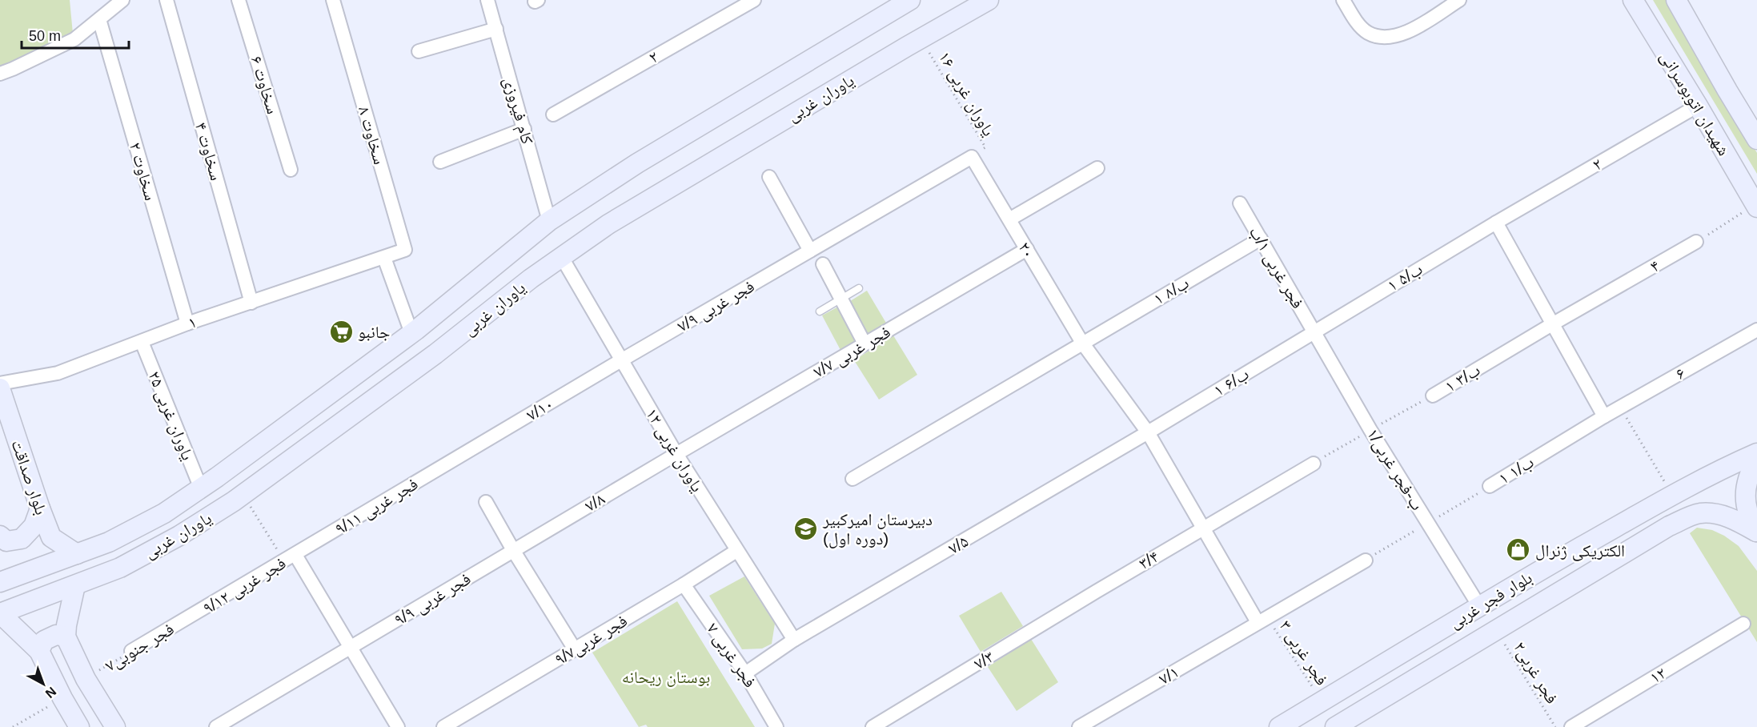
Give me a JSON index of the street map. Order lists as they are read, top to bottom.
{
  "streets": {
    "main road": [
      "یاوران غربی",
      "شهیدان اتوبوسرانی",
      "بلوار صداقت",
      "بلوار فجر غربی"
    ],
    "street": [
      "۲",
      "سخاوت ۶",
      "کام فیروزی",
      "سخاوت ۸",
      "سخاوت ۴",
      "سخاوت ۲",
      "۲۰",
      "۴",
      "فجر غربی ۱/ب",
      "۱ ب/۵",
      "۱ ب/۸",
      "۷/۹ فجر غربی",
      "۱",
      "۷/۷ فجر غربی",
      "۶",
      "۱ ب/۳",
      "۱ ب/۶",
      "۷/۱۰",
      "یاوران غربی ۲۵",
      "۱۲ یاوران غربی",
      "۱/ب-فجر غربی",
      "۱ ب/۱",
      "۷/۸",
      "۹/۱۱ فجر غربی",
      "۷/۵",
      "۳/۴",
      "۹/۱۲ فجر غربی",
      "۹/۹ فجر غربی",
      "فجر غربی۹/۷",
      "فجر جنوبی۷",
      "۷ فجر غربی",
      "۷/۳",
      "۷/۱",
      "۱۲"
    ],
    "path": ["۱۶ یاوران غربی", "۳ فجر غربی", "فجر غربی۲"]
  },
  "crossings": [
    ["۲", "شهیدان اتوبوسرانی"],
    ["۲", "۱ ب/۵"],
    ["۱۶ یاوران غربی", "یاوران غربی"],
    ["۱۶ یاوران غربی", "۲۰"],
    ["۱۶ یاوران غربی", "۷/۹ فجر غربی"],
    ["یاوران غربی", "کام فیروزی"],
    ["یاوران غربی", "یاوران غربی ۲۵"],
    ["یاوران غربی", "۱۲ یاوران غربی"],
    ["یاوران غربی", "بلوار صداقت"],
    ["سخاوت ۸", "۱"],
    ["سخاوت ۴", "۱"],
    ["سخاوت ۲", "۱"],
    ["۲۰", "۱ ب/۸"],
    ["۲۰", "۷/۹ فجر غربی"],
    ["۲۰", "۷/۷ فجر غربی"],
    ["۲۰", "۱ ب/۶"],
    ["۲۰", "۷/۵"],
    ["۲۰", "۳/۴"],
    ["۲۰", "۳ فجر غربی"],
    ["۲۰", "۷/۱"],
    ["۴", "۱ ب/۳"],
    ["فجر غربی ۱/ب", "۱ ب/۵"],
    ["فجر غربی ۱/ب", "۱ ب/۸"],
    ["فجر غربی ۱/ب", "۱ ب/۶"],
    ["فجر غربی ۱/ب", "۱/ب-فجر غربی"],
    ["۱ ب/۵", "۱ ب/۶"],
    ["۱ ب/۵", "۱/ب-فجر غربی"],
    ["۷/۹ فجر غربی", "۷/۱۰"],
    ["۷/۹ فجر غربی", "۱۲ یاوران غربی"],
    ["۱", "یاوران غربی ۲۵"],
    ["۷/۷ فجر غربی", "۱۲ یاوران غربی"],
    ["۷/۷ فجر غربی", "۷/۸"],
    ["۶", "۱ ب/۱"],
    ["۱ ب/۳", "۱/ب-فجر غربی"],
    ["۱ ب/۳", "۳/۴"],
    ["۱ ب/۶", "۱/ب-فجر غربی"],
    ["۱ ب/۶", "۷/۵"],
    ["۷/۱۰", "۱۲ یاوران غربی"],
    ["۷/۱۰", "۹/۱۱ فجر غربی"],
    ["۱۲ یاوران غربی", "۷/۸"],
    ["۱۲ یاوران غربی", "۷/۵"],
    ["۱۲ یاوران غربی", "فجر غربی۹/۷"],
    ["۱/ب-فجر غربی", "۱ ب/۱"],
    ["۱/ب-فجر غربی", "بلوار فجر غربی"],
    ["۱ ب/۱", "۷/۱"],
    ["۷/۸", "۹/۹ فجر غربی"],
    ["۹/۱۱ فجر غربی", "۹/۱۲ فجر غربی"],
    ["۷/۵", "۷ فجر غربی"],
    ["۳/۴", "۷/۳"],
    ["۹/۱۲ فجر غربی", "فجر جنوبی۷"],
    ["بلوار فجر غربی", "۳ فجر غربی"],
    ["بلوار فجر غربی", "فجر غربی۲"],
    ["فجر غربی۹/۷", "۷ فجر غربی"],
    ["۳ فجر غربی", "۷/۱"]
  ],
  "parks": ["بوستان ریحانه"],
  "places": {
    "supermarket": ["جانبو"],
    "school or university": ["دبیرستان امیرکبیر (دوره اول)"],
    "shop": ["الکتریکی ژنرال"]
  },
  "scale_bar": "50 m",
  "north": "bottom right"
}
